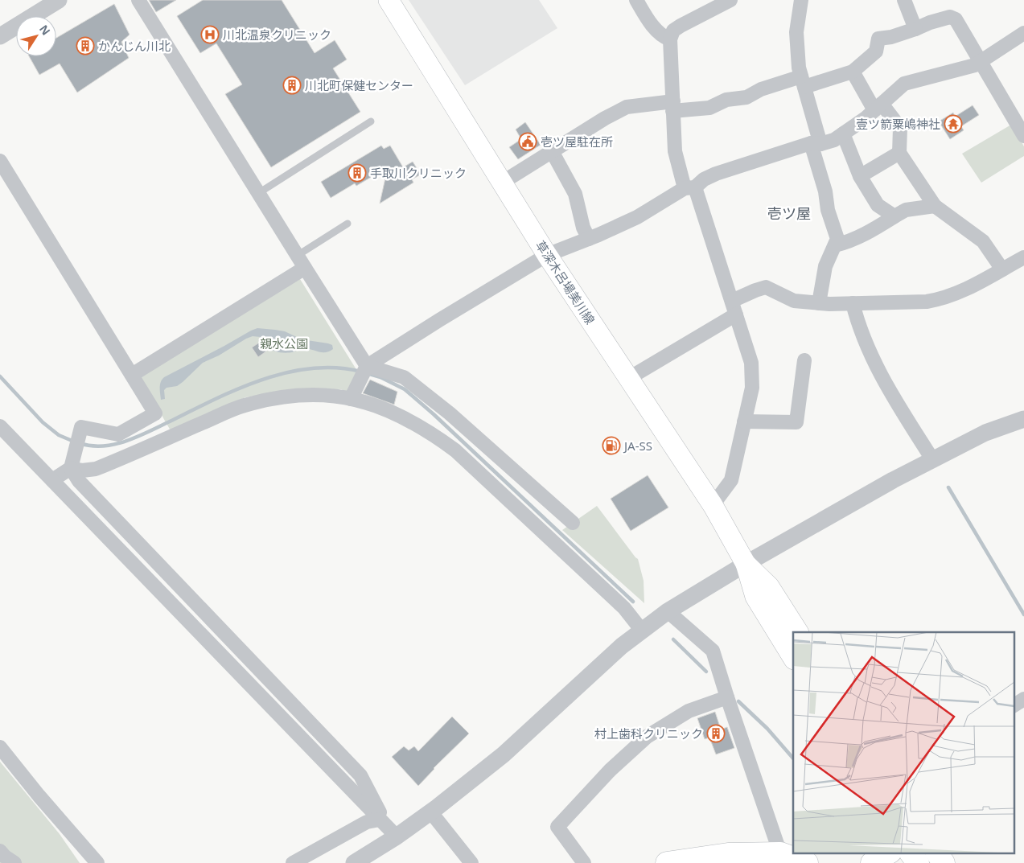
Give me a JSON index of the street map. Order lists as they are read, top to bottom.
{
  "streets": {
    "main road": ["草深木呂場美川線"]
  },
  "districts": ["壱ツ屋"],
  "parks": ["親水公園"],
  "places": {
    "hospital": ["川北温泉クリニック"],
    "building": [
      "かんじん川北",
      "川北町保健センター",
      "手取川クリニック",
      "村上歯科クリニック"
    ],
    "temple": ["壹ツ箭粟嶋神社"],
    "public building": ["壱ツ屋駐在所"],
    "fuel station": ["JA-SS"]
  },
  "north": "top right"
}
